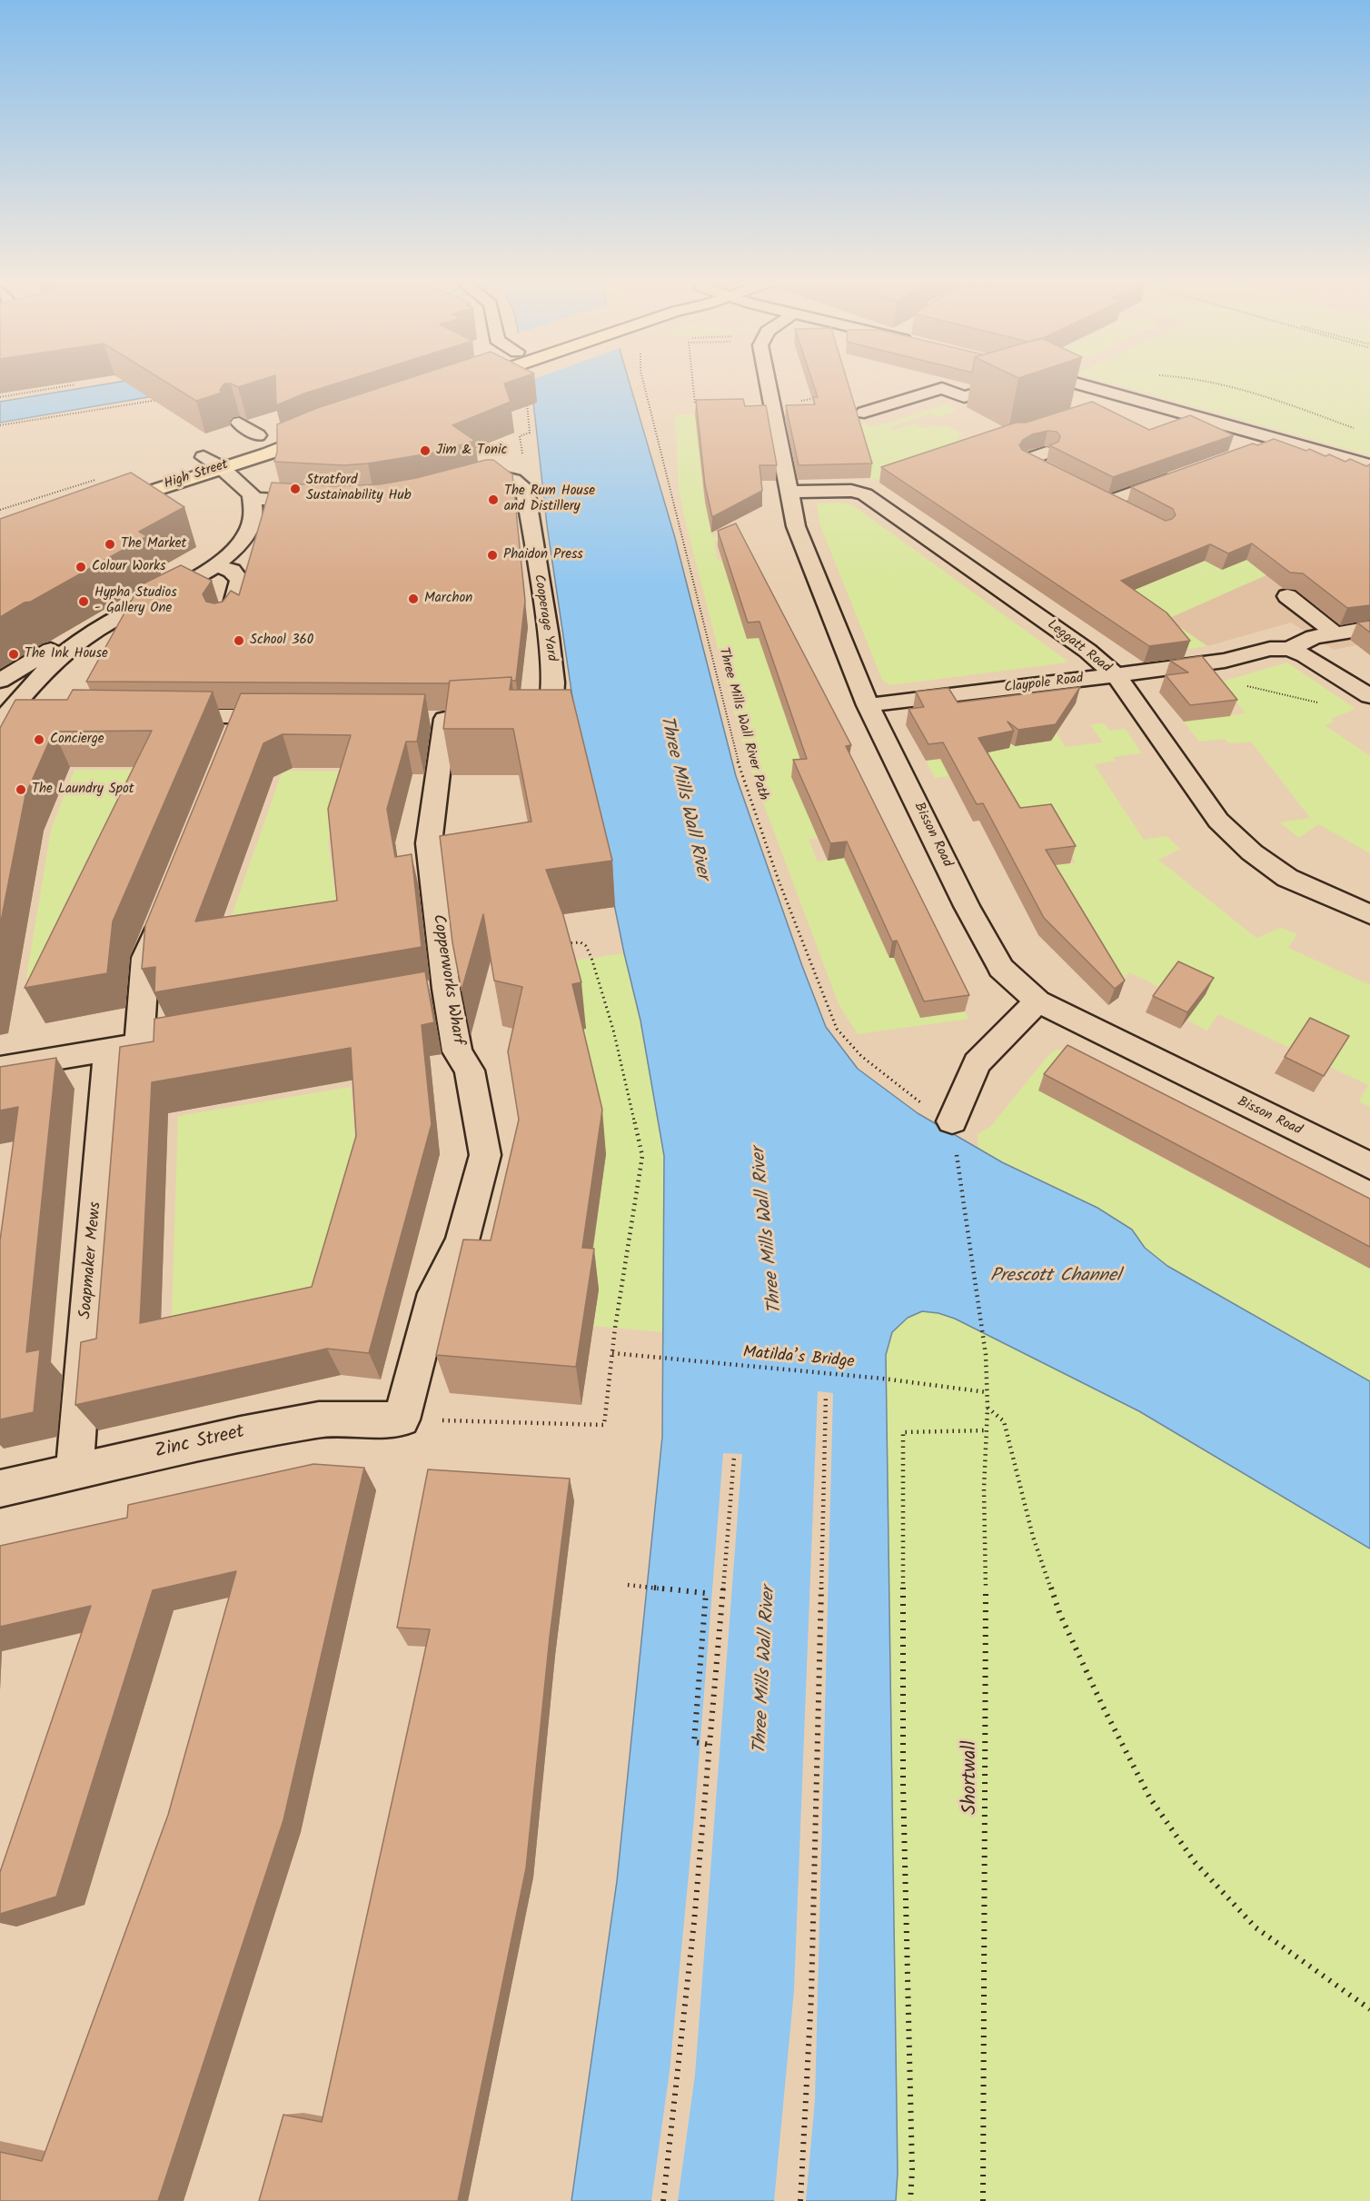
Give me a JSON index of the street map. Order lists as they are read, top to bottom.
{
  "streets": {
    "main road": ["High Street"],
    "street": [
      "Cooperage Yard",
      "Leggatt Road",
      "Claypole Road",
      "Bisson Road",
      "Copperworks Wharf",
      "Soapmaker Mews",
      "Zinc Street"
    ],
    "path": ["Three Mills Wall River Path", "Matilda’s Bridge", "Shortwall"]
  },
  "crossings": [
    ["Leggatt Road", "Claypole Road"],
    ["Leggatt Road", "Bisson Road"],
    ["Claypole Road", "Bisson Road"],
    ["Three Mills Wall River Path", "Shortwall"],
    ["Copperworks Wharf", "Zinc Street"],
    ["Soapmaker Mews", "Zinc Street"],
    ["Matilda’s Bridge", "Shortwall"]
  ],
  "water": ["Three Mills Wall River", "Prescott Channel"],
  "places": [
    "Jim & Tonic",
    "Stratford Sustainability Hub",
    "The Rum House and Distillery",
    "The Market",
    "Phaidon Press",
    "Colour Works",
    "Marchon",
    "Hypha Studios - Gallery One",
    "School 360",
    "The Ink House",
    "Concierge",
    "The Laundry Spot"
  ]
}
